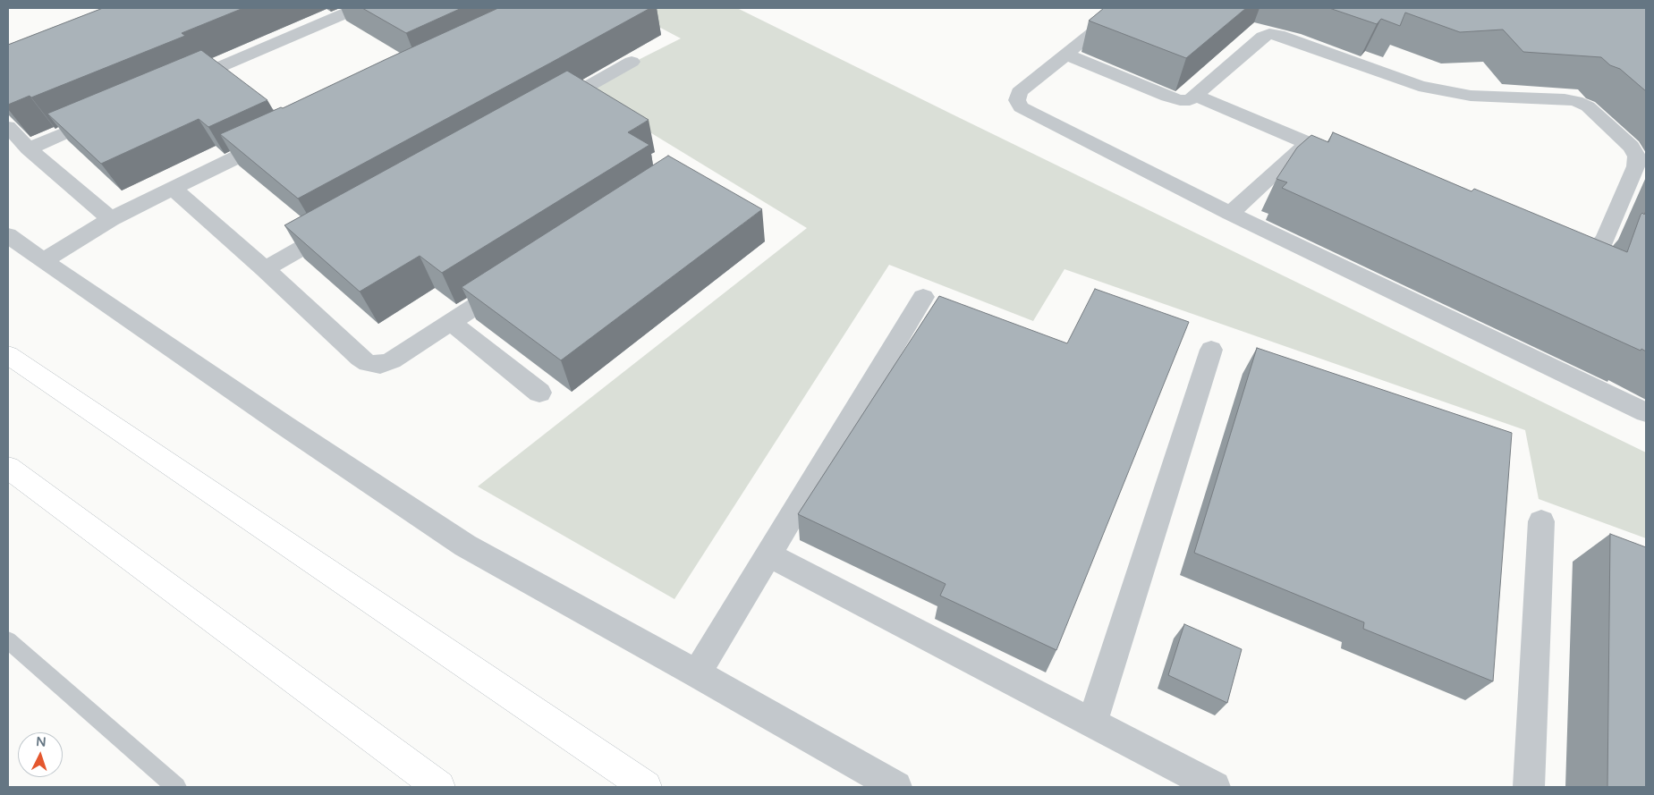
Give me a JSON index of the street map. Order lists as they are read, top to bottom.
{
  "north": "top"
}
